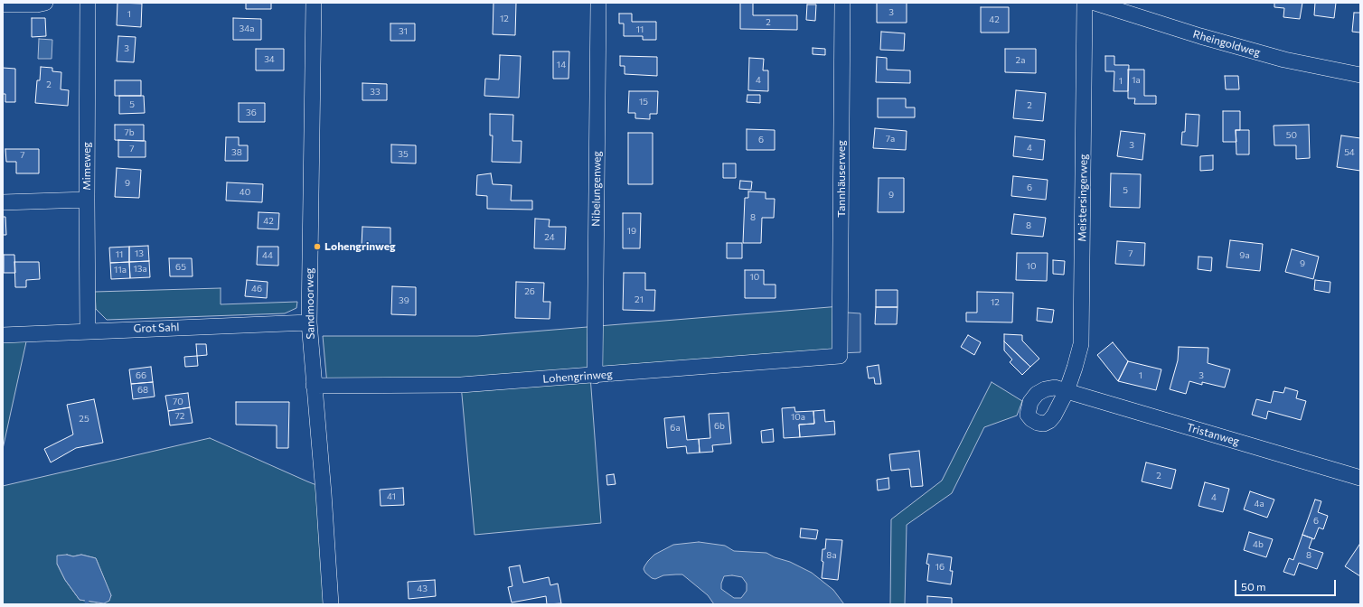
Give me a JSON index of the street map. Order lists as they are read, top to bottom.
{
  "streets": {
    "street": [
      "Rheingoldweg",
      "Mimeweg",
      "Tannhäuserweg",
      "Nibelungenweg",
      "Meistersingerweg",
      "Sandmoorweg",
      "Grot Sahl",
      "Lohengrinweg",
      "Tristanweg"
    ]
  },
  "crossings": [
    ["Mimeweg", "Grot Sahl"],
    ["Tannhäuserweg", "Lohengrinweg"],
    ["Nibelungenweg", "Lohengrinweg"],
    ["Meistersingerweg", "Tristanweg"],
    ["Sandmoorweg", "Grot Sahl"],
    ["Sandmoorweg", "Lohengrinweg"]
  ],
  "places": ["Lohengrinweg"],
  "house_numbers": [
    "3",
    "1",
    "12",
    "42",
    "2",
    "34a",
    "11",
    "31",
    "3",
    "34",
    "2a",
    "14",
    "4",
    "1a",
    "1",
    "2",
    "33",
    "15",
    "5",
    "2",
    "36",
    "7b",
    "50",
    "7a",
    "6",
    "3",
    "4",
    "7",
    "38",
    "54",
    "35",
    "7",
    "9",
    "6",
    "5",
    "40",
    "9",
    "8",
    "42",
    "8",
    "19",
    "24",
    "13",
    "7",
    "11",
    "44",
    "9a",
    "9",
    "10",
    "65",
    "13a",
    "11a",
    "10",
    "46",
    "26",
    "21",
    "39",
    "12",
    "66",
    "1",
    "3",
    "68",
    "70",
    "72",
    "10a",
    "25",
    "6b",
    "6a",
    "2",
    "41",
    "4",
    "4a",
    "6",
    "4b",
    "8a",
    "8",
    "16",
    "43"
  ],
  "scale_bar": "50 m"
}
